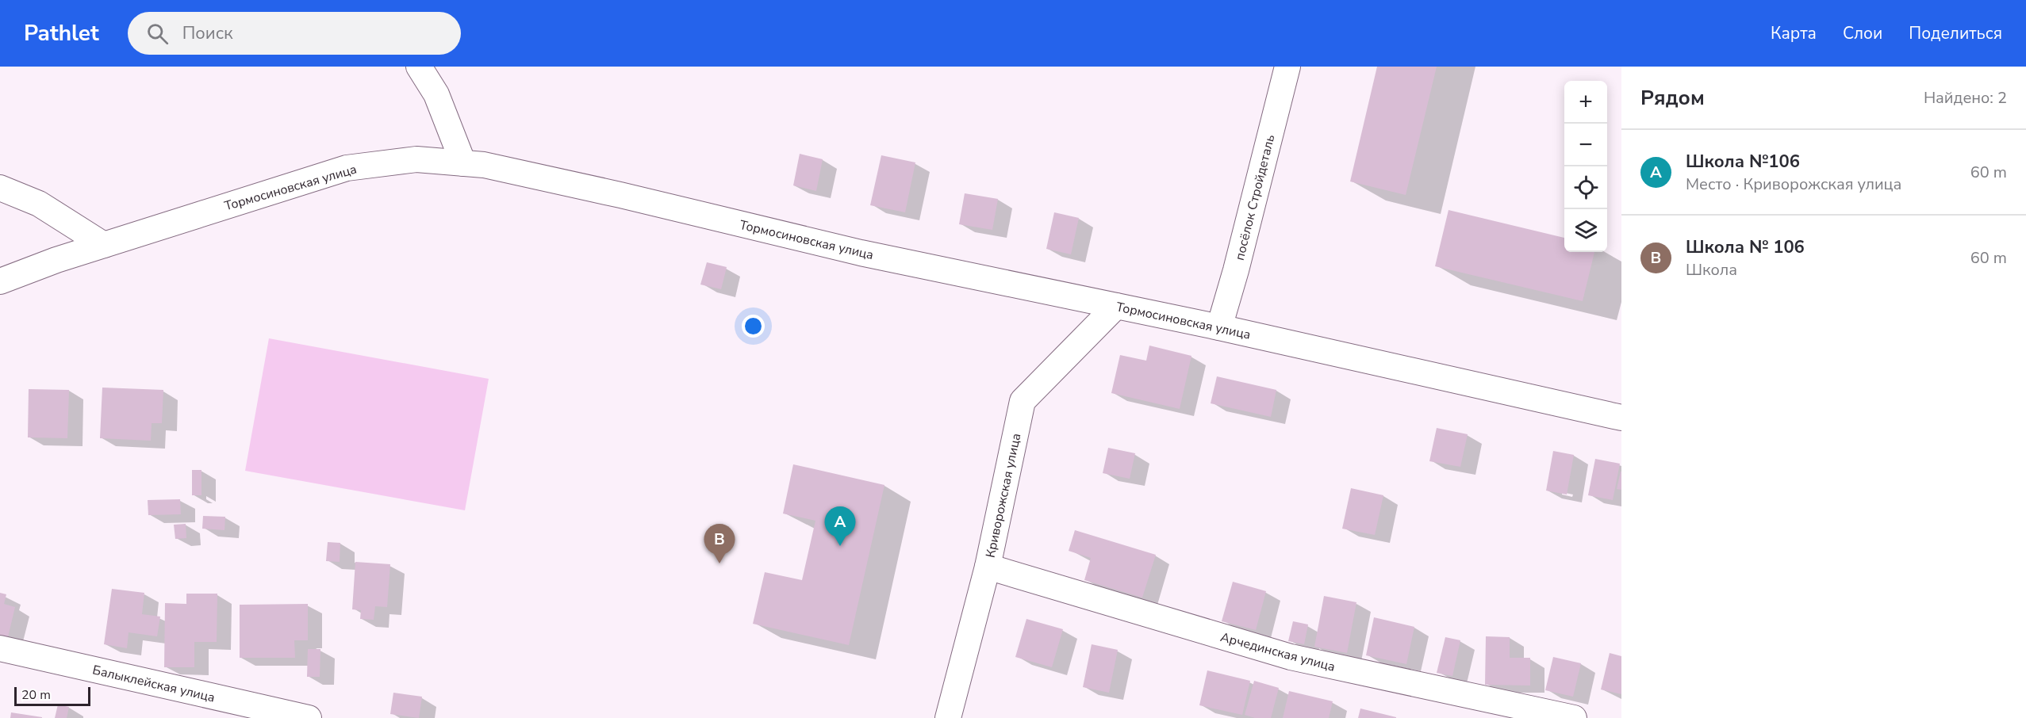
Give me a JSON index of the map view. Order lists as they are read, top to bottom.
{
  "streets": {
    "street": [
      "Тормосиновская улица",
      "посёлок Стройдеталь",
      "Криворожская улица",
      "Арчединская улица",
      "Балыклейская улица"
    ]
  },
  "crossings": [
    ["Тормосиновская улица", "посёлок Стройдеталь"],
    ["Тормосиновская улица", "Криворожская улица"],
    ["Криворожская улица", "Арчединская улица"]
  ],
  "scale_bar": "20 m",
  "page": {
    "header": "Pathlet",
    "search": "Поиск",
    "nav": ["Карта", "Слои", "Поделиться"],
    "heading": ["Рядом", "Найдено: 2"],
    "map_buttons": ["+", "−"],
    "list": [
      {
        "mark": "A",
        "name": "Школа №106",
        "note": "Место · Криворожская улица",
        "value": "60 m"
      },
      {
        "mark": "B",
        "name": "Школа № 106",
        "note": "Школа",
        "value": "60 m"
      }
    ],
    "pins": ["A", "B"],
    "scale": "20 m"
  }
}
